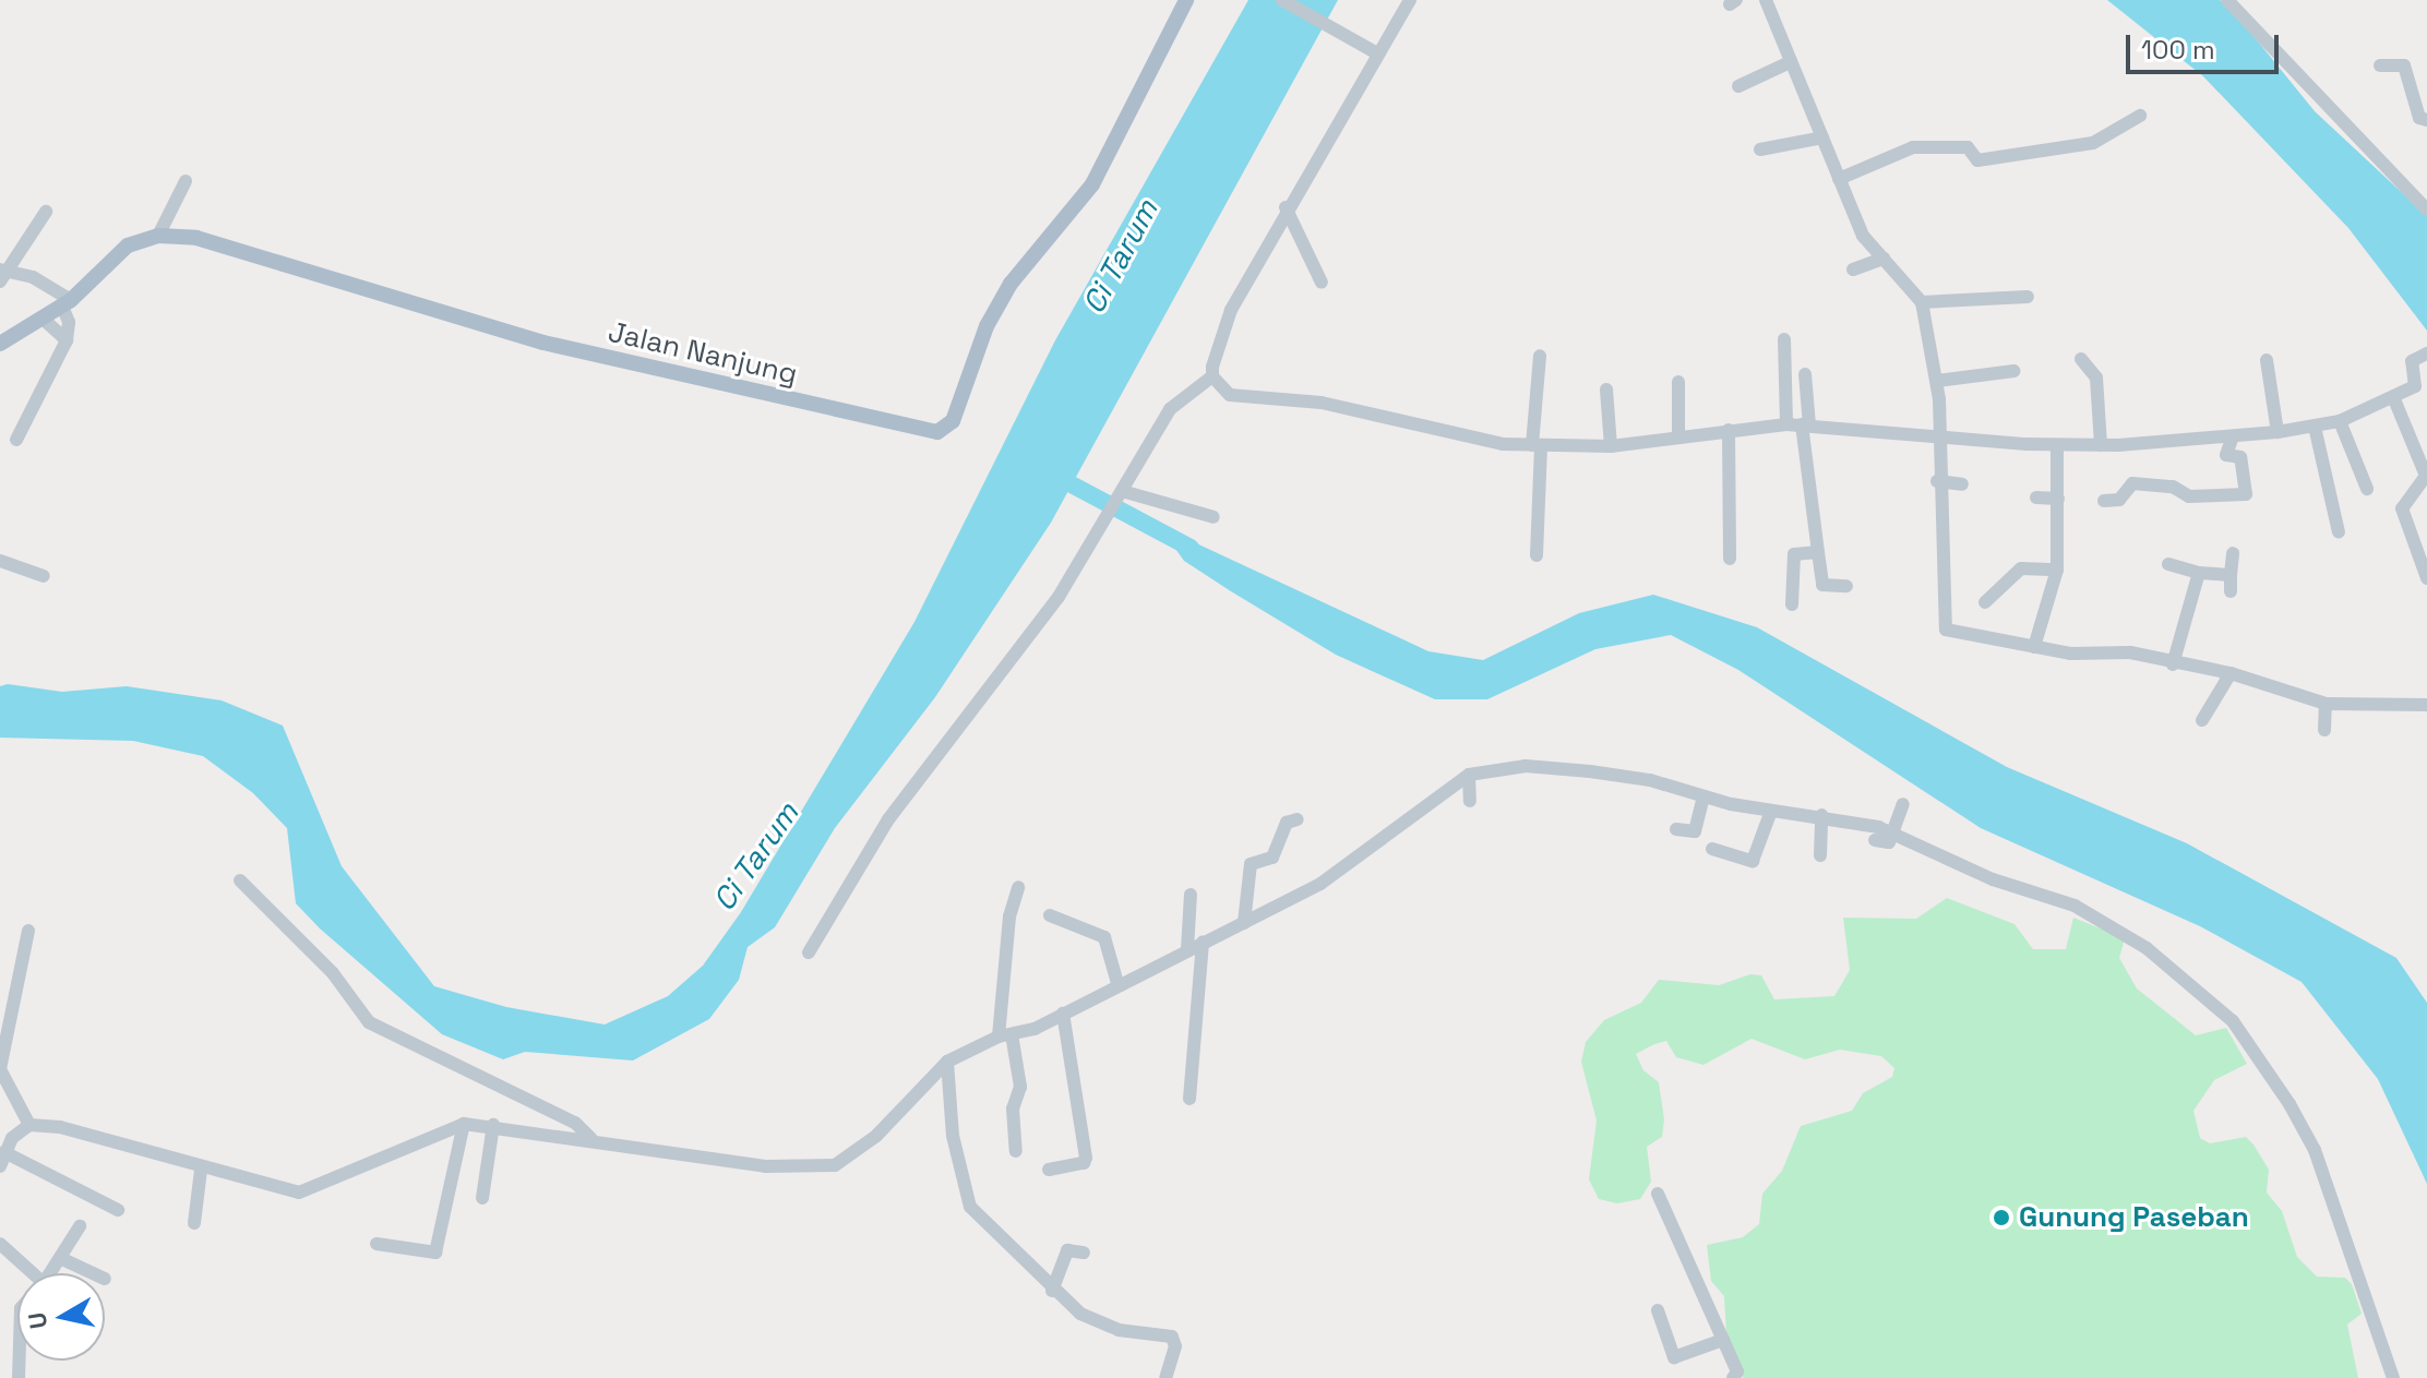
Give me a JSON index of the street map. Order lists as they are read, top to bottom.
{
  "streets": {
    "main road": ["Jalan Nanjung"]
  },
  "water": ["Ci Tarum"],
  "places": ["Gunung Paseban"],
  "scale_bar": "100 m",
  "north": "left"
}
